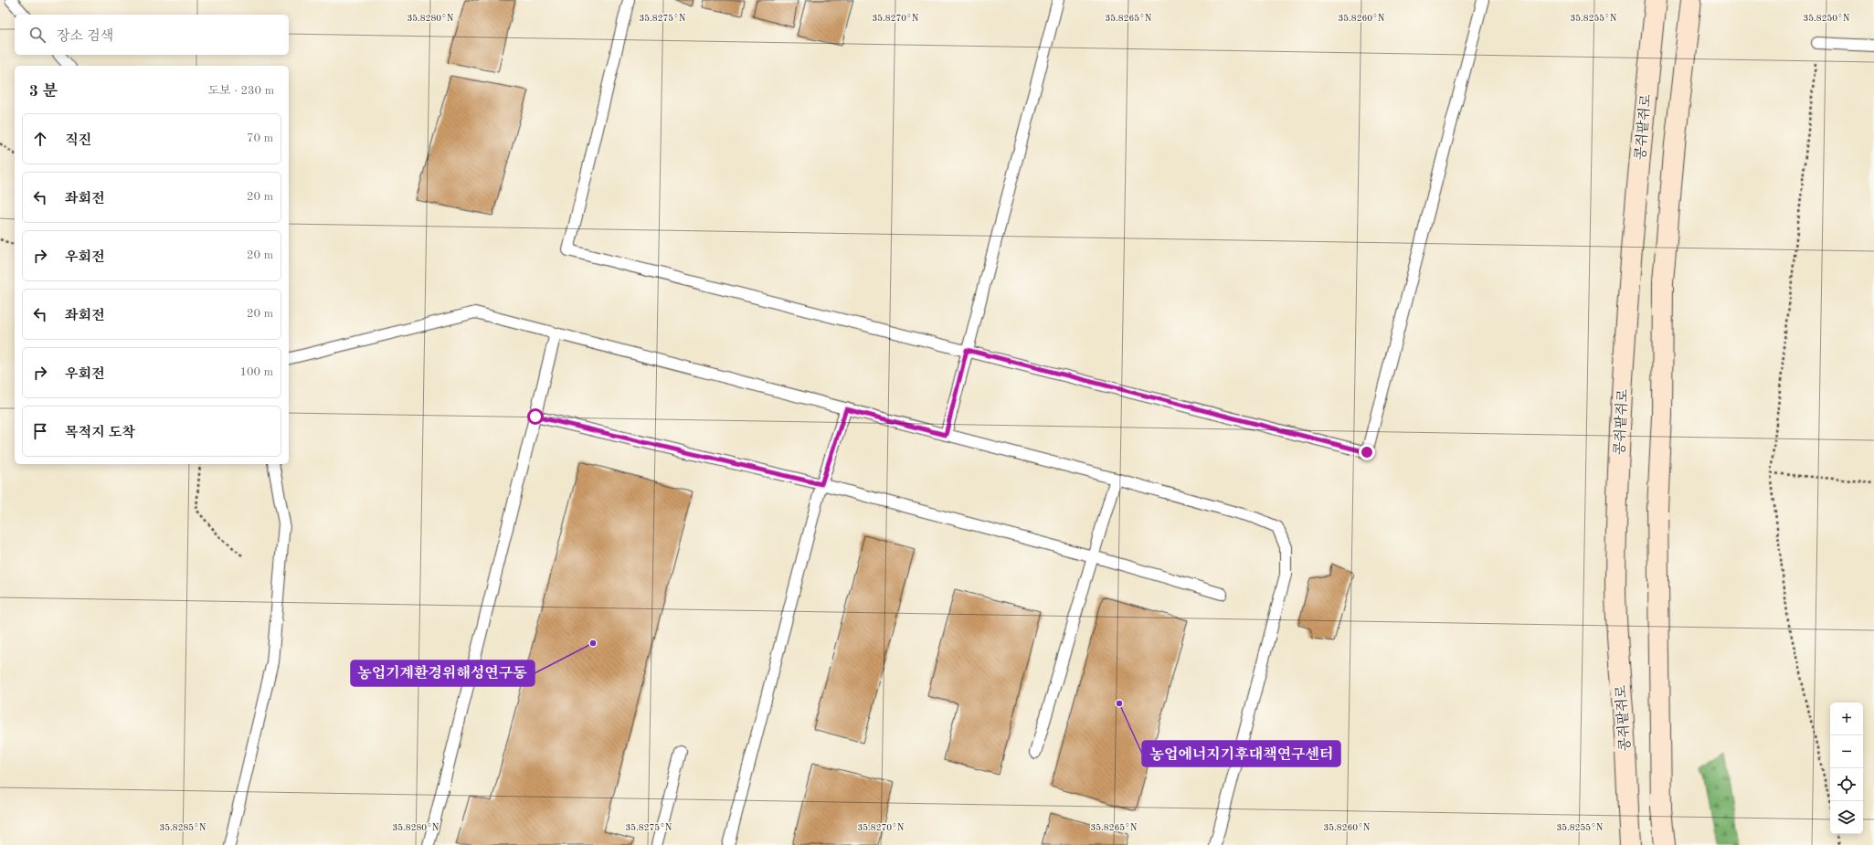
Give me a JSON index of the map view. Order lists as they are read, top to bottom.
{
  "streets": {
    "main road": ["콩쥐팥쥐로"]
  },
  "places": ["농업기계환경위해성연구동", "농업에너지기후대책연구센터"],
  "page": {
    "search": "장소 검색",
    "heading": ["3 분", "도보 · 230 m"],
    "list": [
      ["직진", "70 m"],
      ["좌회전", "20 m"],
      ["우회전", "20 m"],
      ["좌회전", "20 m"],
      ["우회전", "100 m"],
      "목적지 도착"
    ],
    "map_buttons": ["+", "−"]
  },
  "coordinates": [
    "35.8280°N",
    "35.8275°N",
    "35.8270°N",
    "35.8265°N",
    "35.8260°N",
    "35.8255°N",
    "35.8250°N",
    "35.8285°N"
  ]
}
